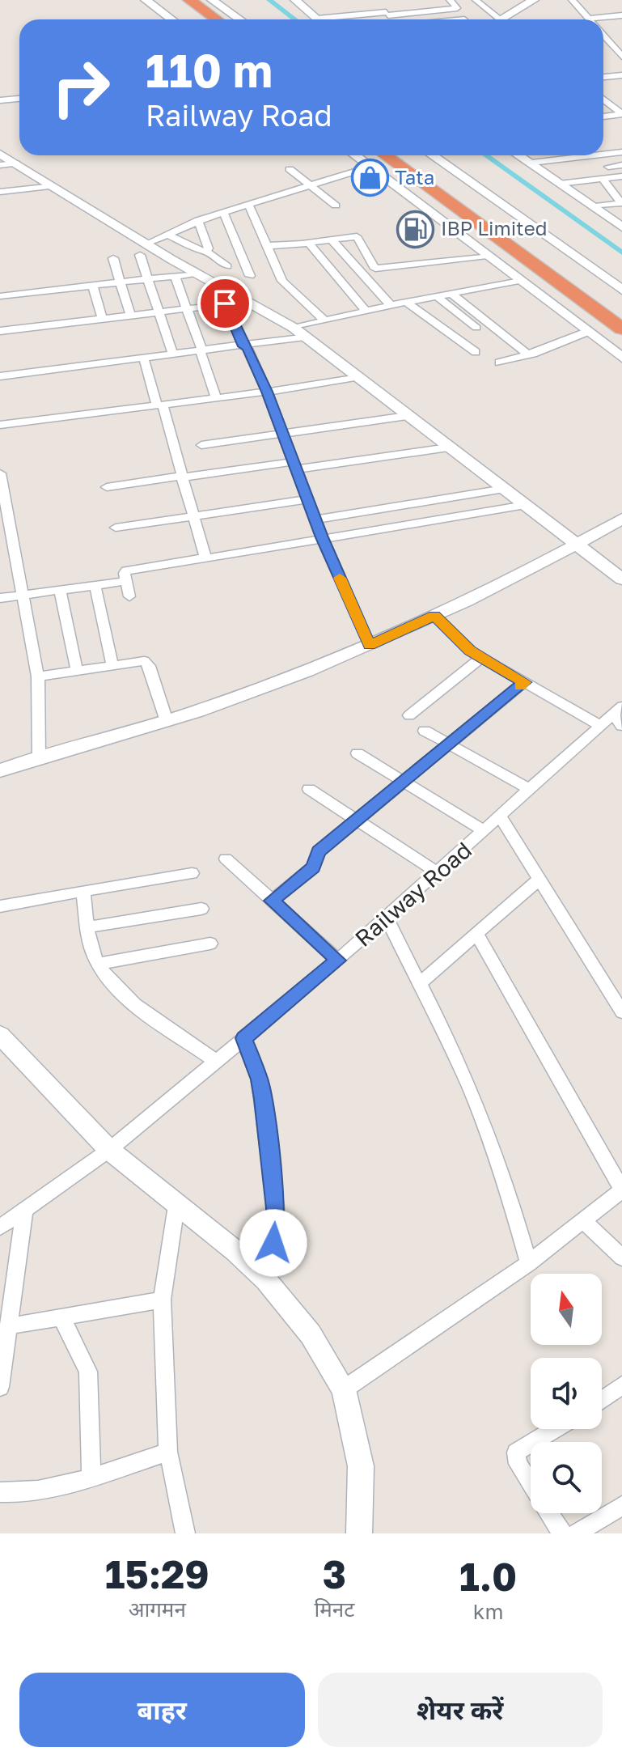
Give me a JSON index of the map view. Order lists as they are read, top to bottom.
{
  "streets": {
    "street": ["Railway Road"]
  },
  "places": {
    "shop": ["Tata"],
    "fuel station": ["IBP Limited"]
  },
  "north": "top",
  "page": {
    "turn": ["110 m", "Railway Road"],
    "eta": [
      "15:29",
      "आगमन",
      "3",
      "मिनट",
      "1.0",
      "km"
    ],
    "buttons": ["बाहर", "शेयर करें"]
  }
}
